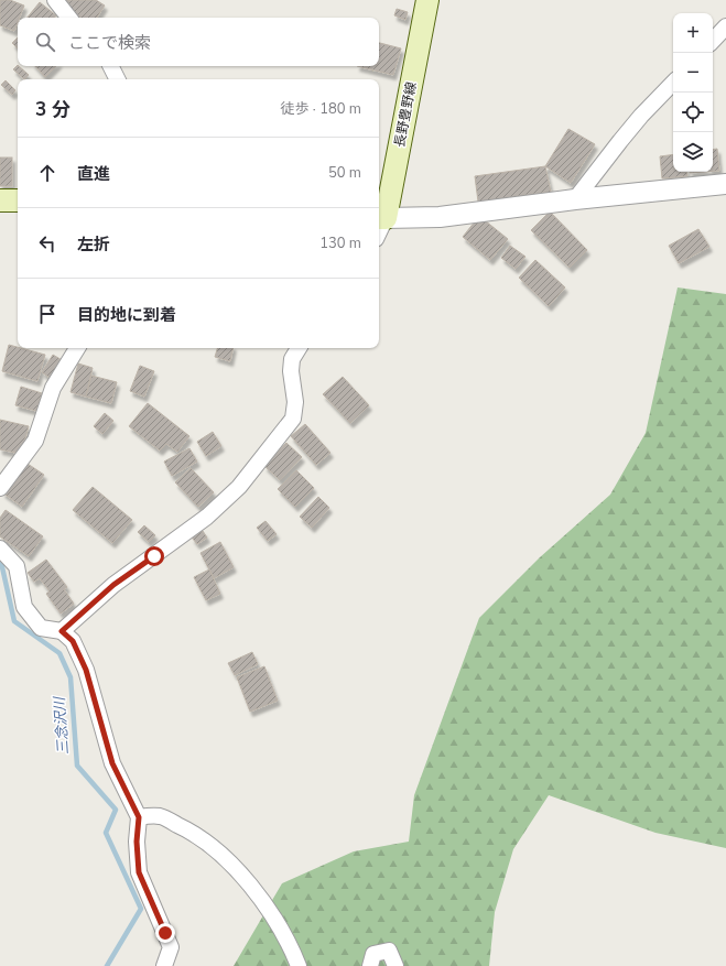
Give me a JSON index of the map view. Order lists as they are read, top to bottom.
{
  "streets": {
    "main road": ["長野豊野線"]
  },
  "water": ["三念沢川"],
  "page": {
    "map_buttons": ["+", "−"],
    "search": "ここで検索",
    "heading": ["3 分", "徒歩 · 180 m"],
    "list": [
      ["直進", "50 m"],
      ["左折", "130 m"],
      "目的地に到着"
    ]
  }
}
